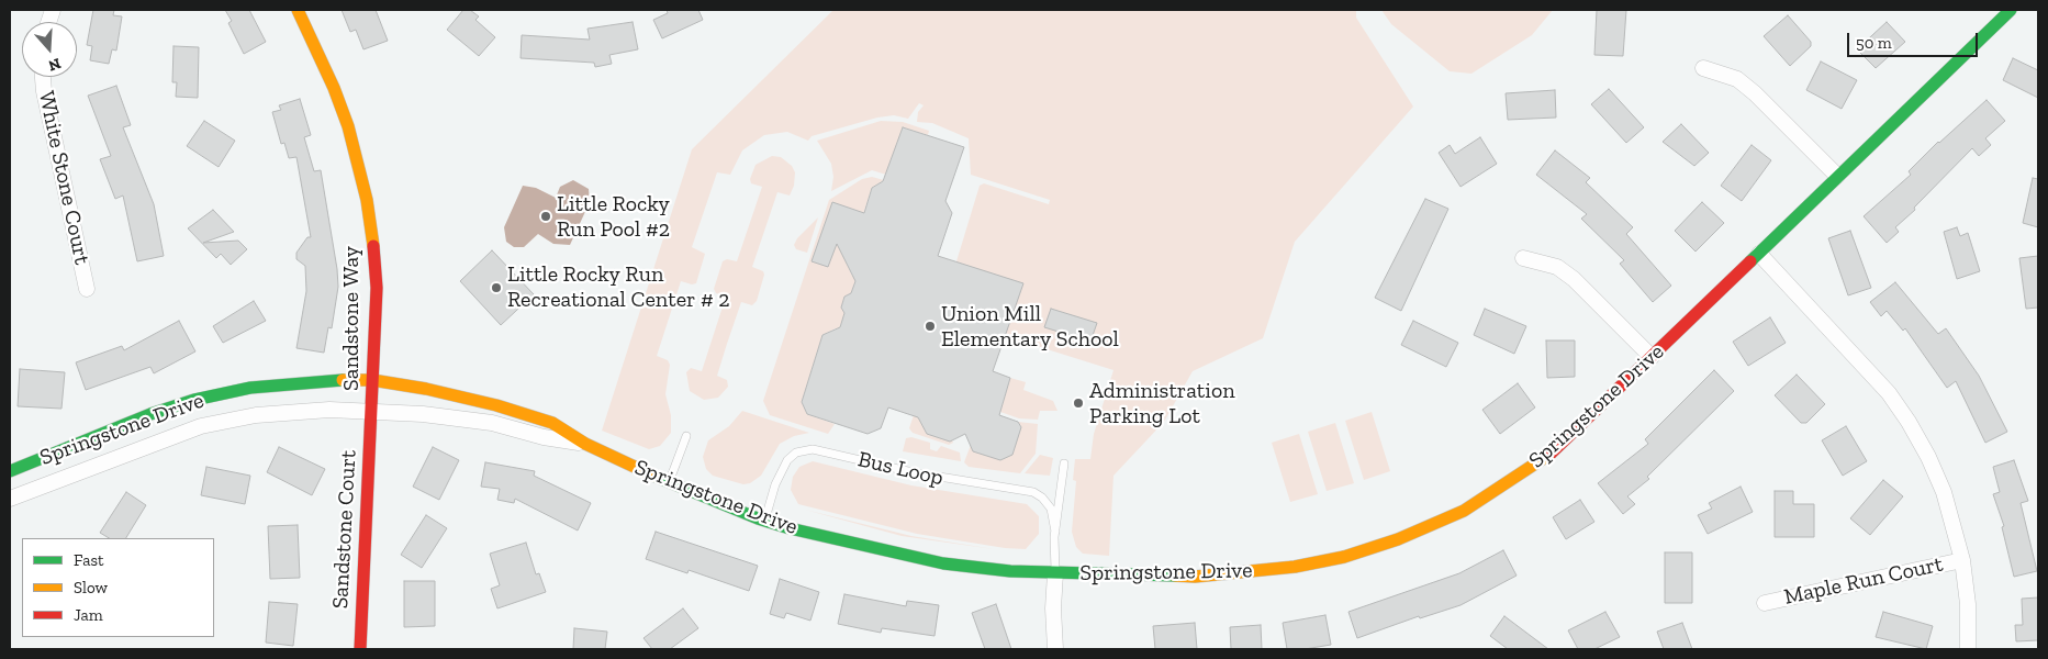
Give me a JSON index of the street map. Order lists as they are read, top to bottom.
{
  "streets": {
    "street": [
      "White Stone Court",
      "Sandstone Way",
      "Springstone Drive",
      "Sandstone Court",
      "Maple Run Court"
    ],
    "lane": ["Bus Loop"]
  },
  "crossings": [
    ["Sandstone Way", "Springstone Drive"],
    ["Sandstone Way", "Sandstone Court"],
    ["Springstone Drive", "Bus Loop"],
    ["Springstone Drive", "Sandstone Court"]
  ],
  "places": [
    "Little Rocky Run Pool #2",
    "Little Rocky Run Recreational Center # 2",
    "Union Mill Elementary School",
    "Administration Parking Lot"
  ],
  "legend": ["Fast", "Slow", "Jam"],
  "scale_bar": "50 m",
  "north": "bottom"
}
